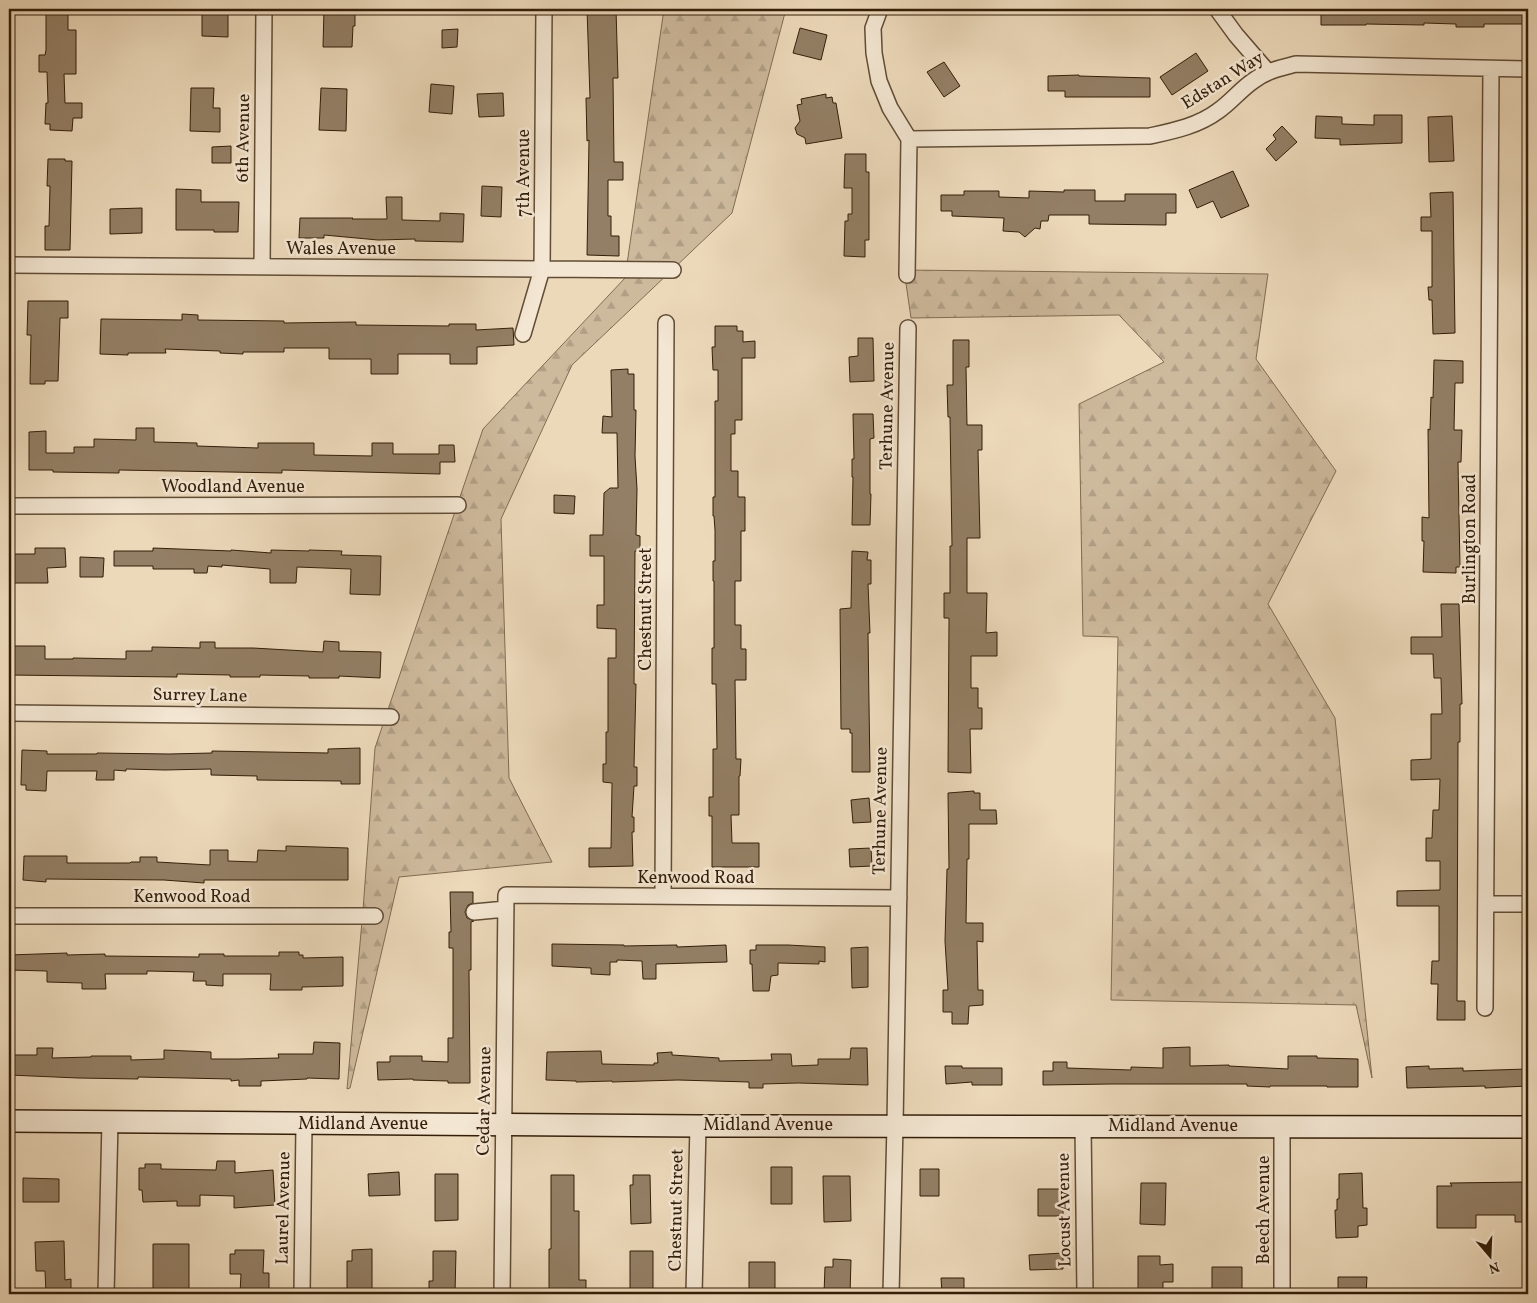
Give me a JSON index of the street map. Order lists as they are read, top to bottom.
{
  "streets": {
    "street": [
      "Edstan Way",
      "6th Avenue",
      "7th Avenue",
      "Wales Avenue",
      "Terhune Avenue",
      "Woodland Avenue",
      "Burlington Road",
      "Chestnut Street",
      "Surrey Lane",
      "Kenwood Road",
      "Cedar Avenue",
      "Midland Avenue",
      "Laurel Avenue",
      "Locust Avenue",
      "Beech Avenue"
    ]
  },
  "crossings": [
    ["Edstan Way", "Burlington Road"],
    ["6th Avenue", "Wales Avenue"],
    ["7th Avenue", "Wales Avenue"],
    ["Terhune Avenue", "Kenwood Road"],
    ["Terhune Avenue", "Midland Avenue"],
    ["Chestnut Street", "Kenwood Road"],
    ["Chestnut Street", "Midland Avenue"],
    ["Kenwood Road", "Cedar Avenue"],
    ["Cedar Avenue", "Midland Avenue"],
    ["Midland Avenue", "Laurel Avenue"],
    ["Midland Avenue", "Locust Avenue"],
    ["Midland Avenue", "Beech Avenue"]
  ],
  "north": "bottom"
}
